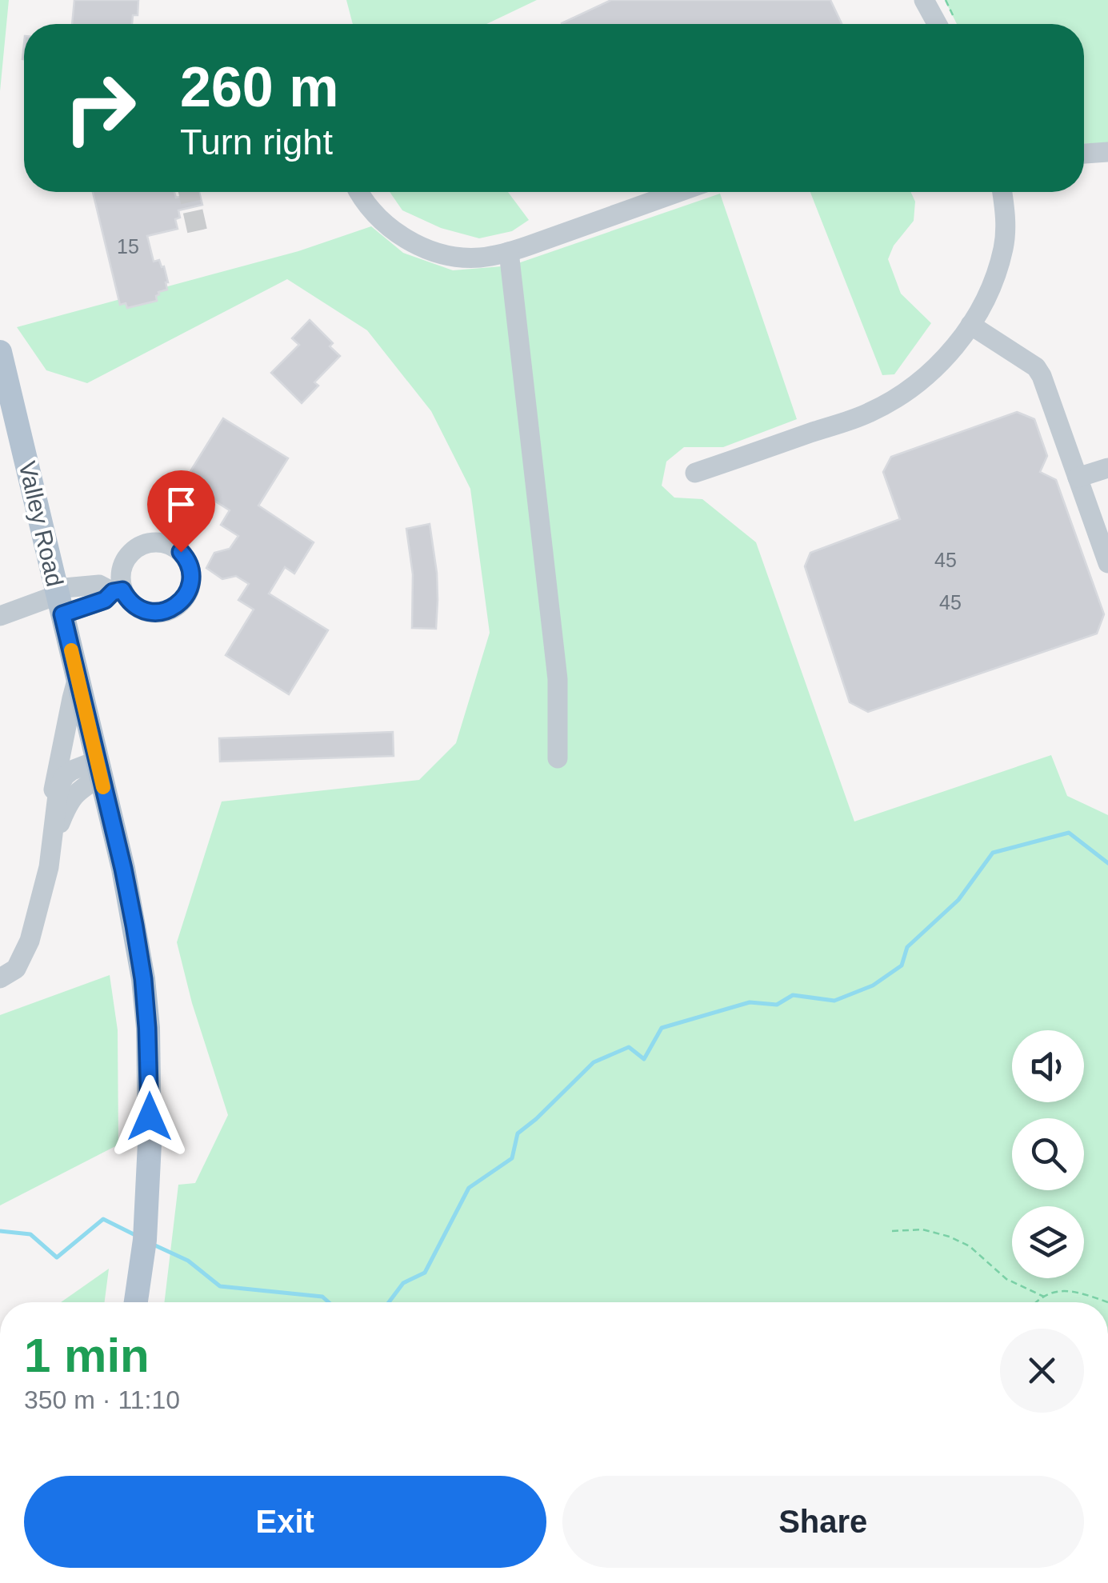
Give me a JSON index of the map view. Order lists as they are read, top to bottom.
{
  "streets": {
    "main road": ["Valley Road"]
  },
  "house_numbers": ["15", "45", "45"],
  "page": {
    "turn": ["260 m", "Turn right"],
    "heading": ["1 min", "350 m · 11:10"],
    "buttons": ["Exit", "Share"]
  }
}
